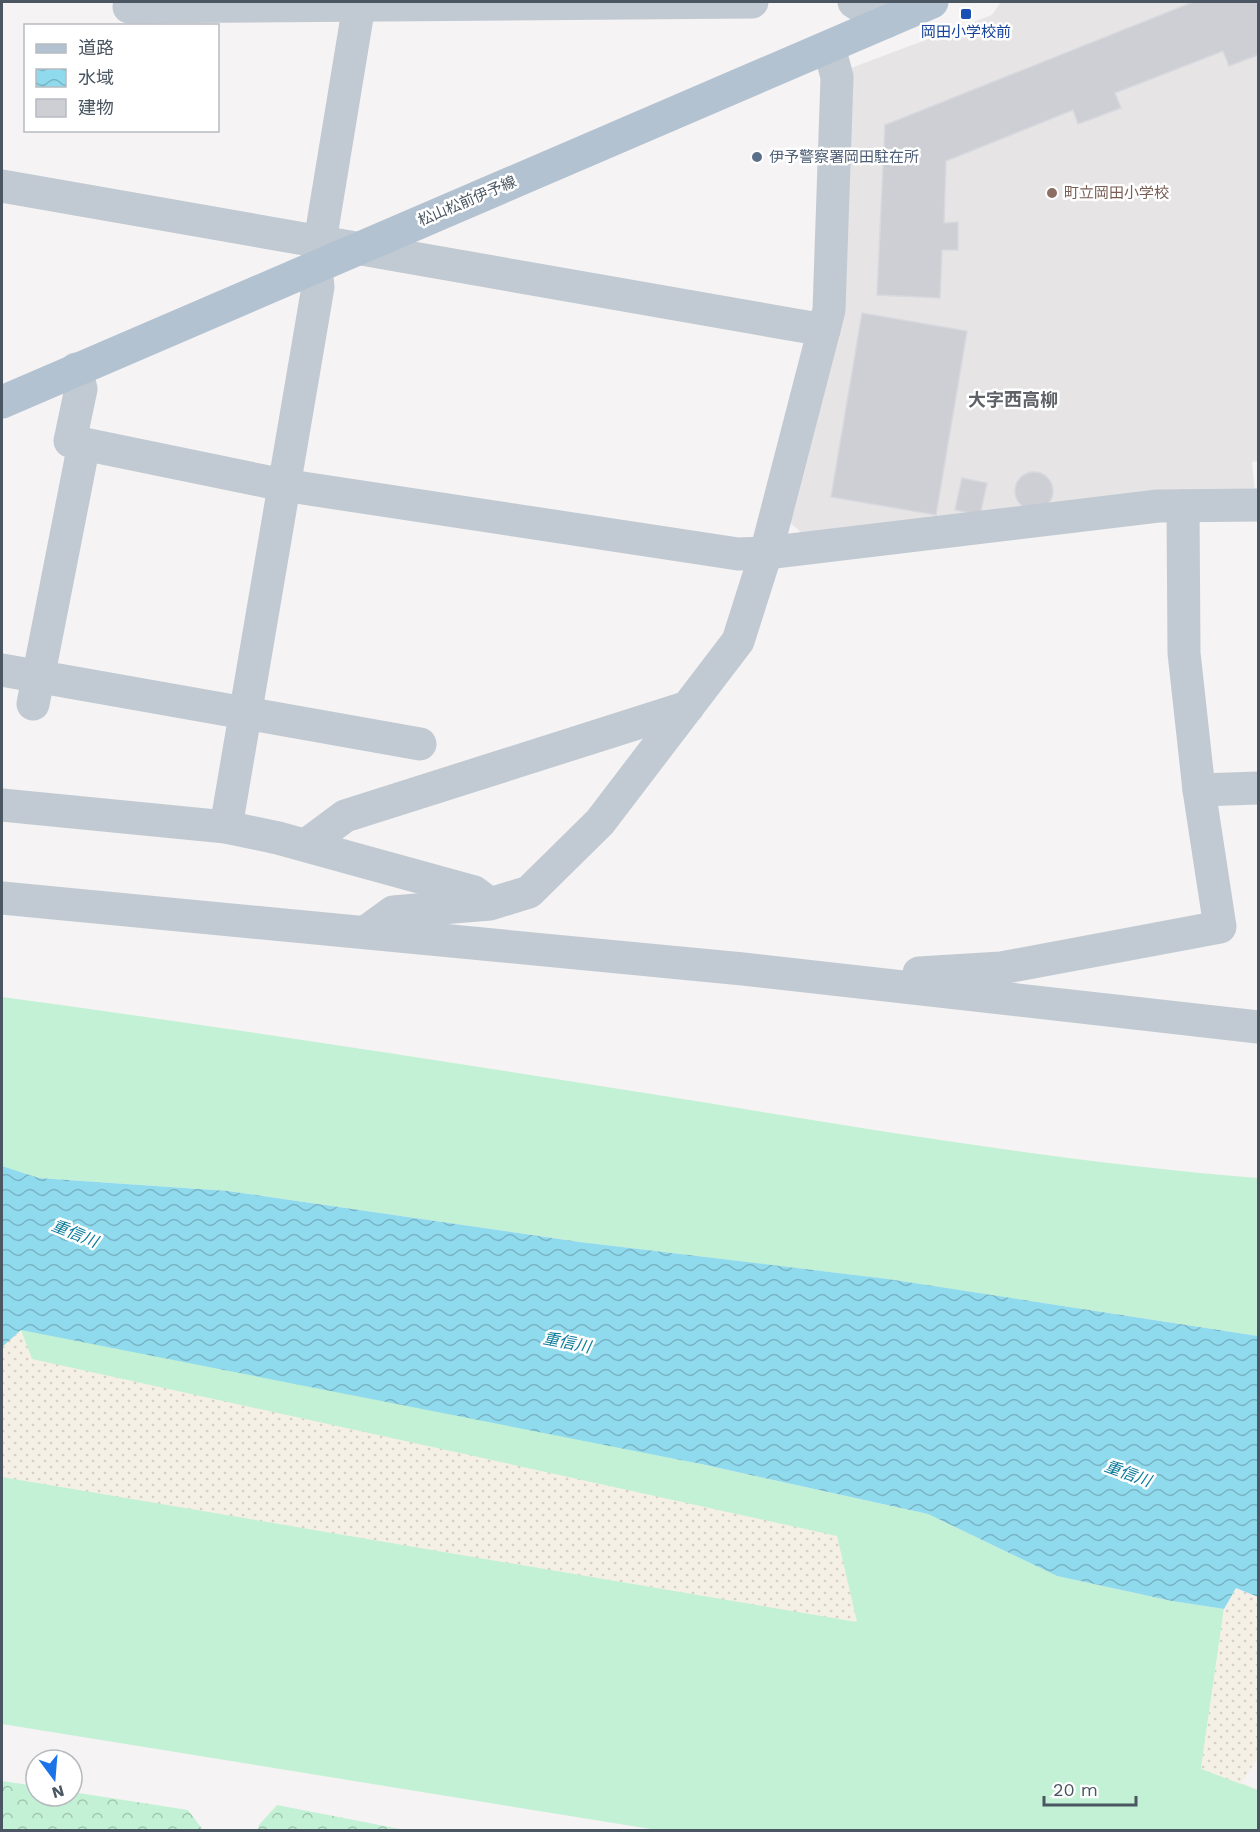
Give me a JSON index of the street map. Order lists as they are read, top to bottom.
{
  "streets": {
    "main road": ["松山松前伊予線"]
  },
  "districts": ["大字西高柳"],
  "water": ["重信川"],
  "places": {
    "transit": ["岡田小学校前"],
    "other": ["伊予警察署岡田駐在所", "町立岡田小学校"]
  },
  "legend": ["道路", "水域", "建物"],
  "scale_bar": "20 m",
  "north": "bottom"
}
